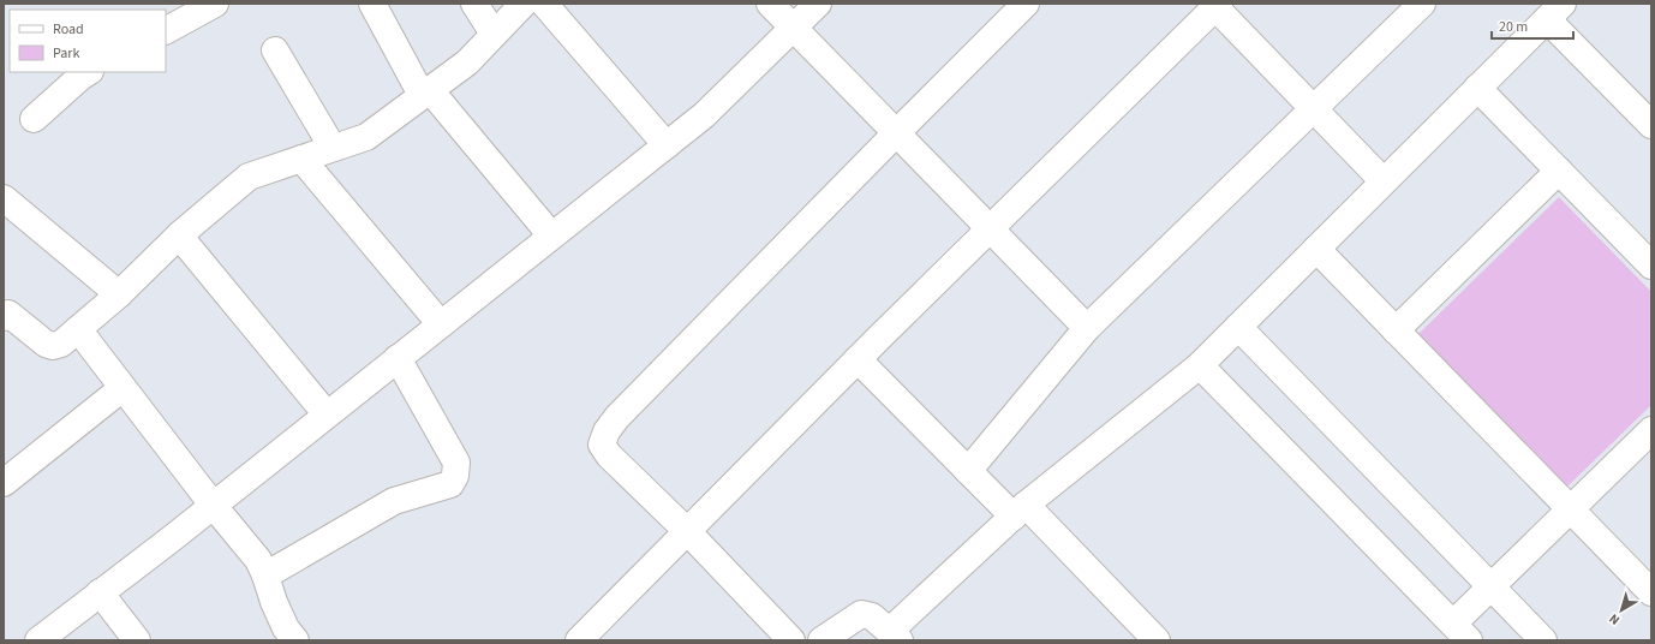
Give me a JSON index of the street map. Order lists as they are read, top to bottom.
{
  "legend": ["Road", "Park"],
  "scale_bar": "20 m",
  "north": "bottom left"
}
